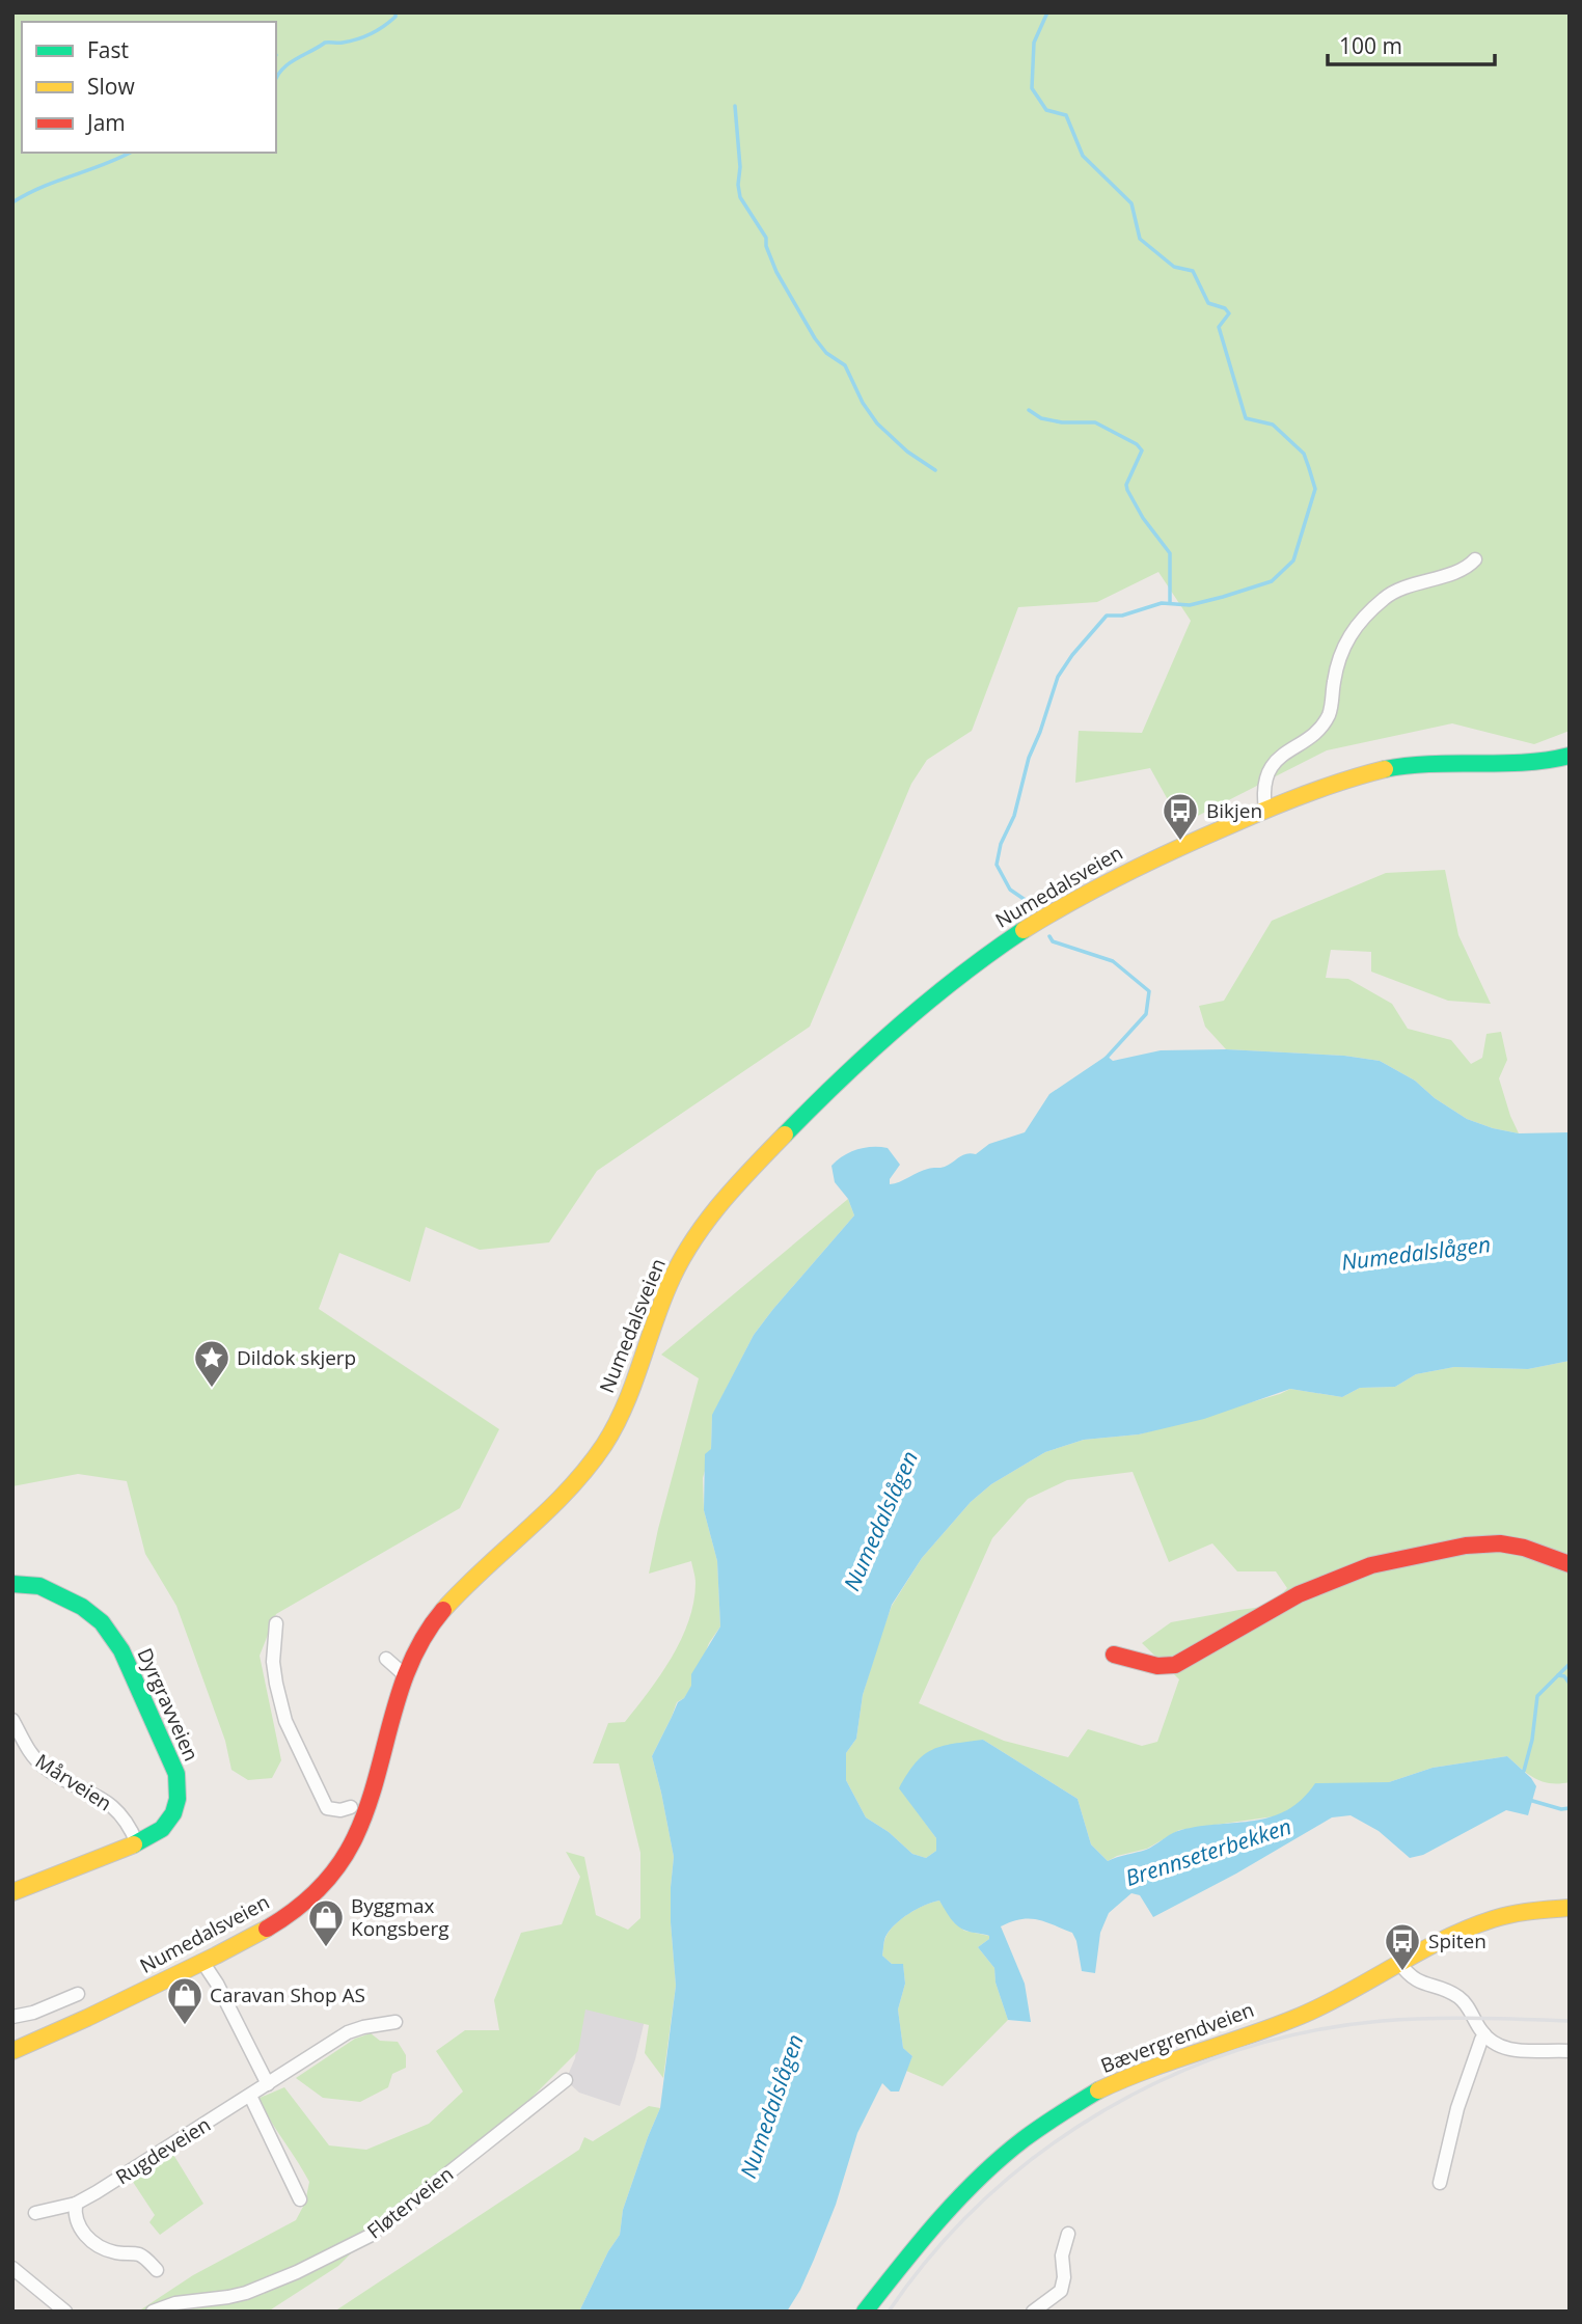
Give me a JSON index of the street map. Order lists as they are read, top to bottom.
{
  "streets": {
    "main road": ["Numedalsveien", "Dyrgravveien", "Bævergrendveien"],
    "street": ["Mårveien", "Rugdeveien", "Fløterveien"]
  },
  "crossings": [
    ["Dyrgravveien", "Mårveien"]
  ],
  "water": ["Numedalslågen", "Brennseterbekken"],
  "places": {
    "bus stop": ["Bikjen", "Spiten"],
    "place": ["Dildok skjerp"],
    "shop": ["Byggmax Kongsberg", "Caravan Shop AS"]
  },
  "legend": ["Fast", "Slow", "Jam"],
  "scale_bar": "100 m"
}
